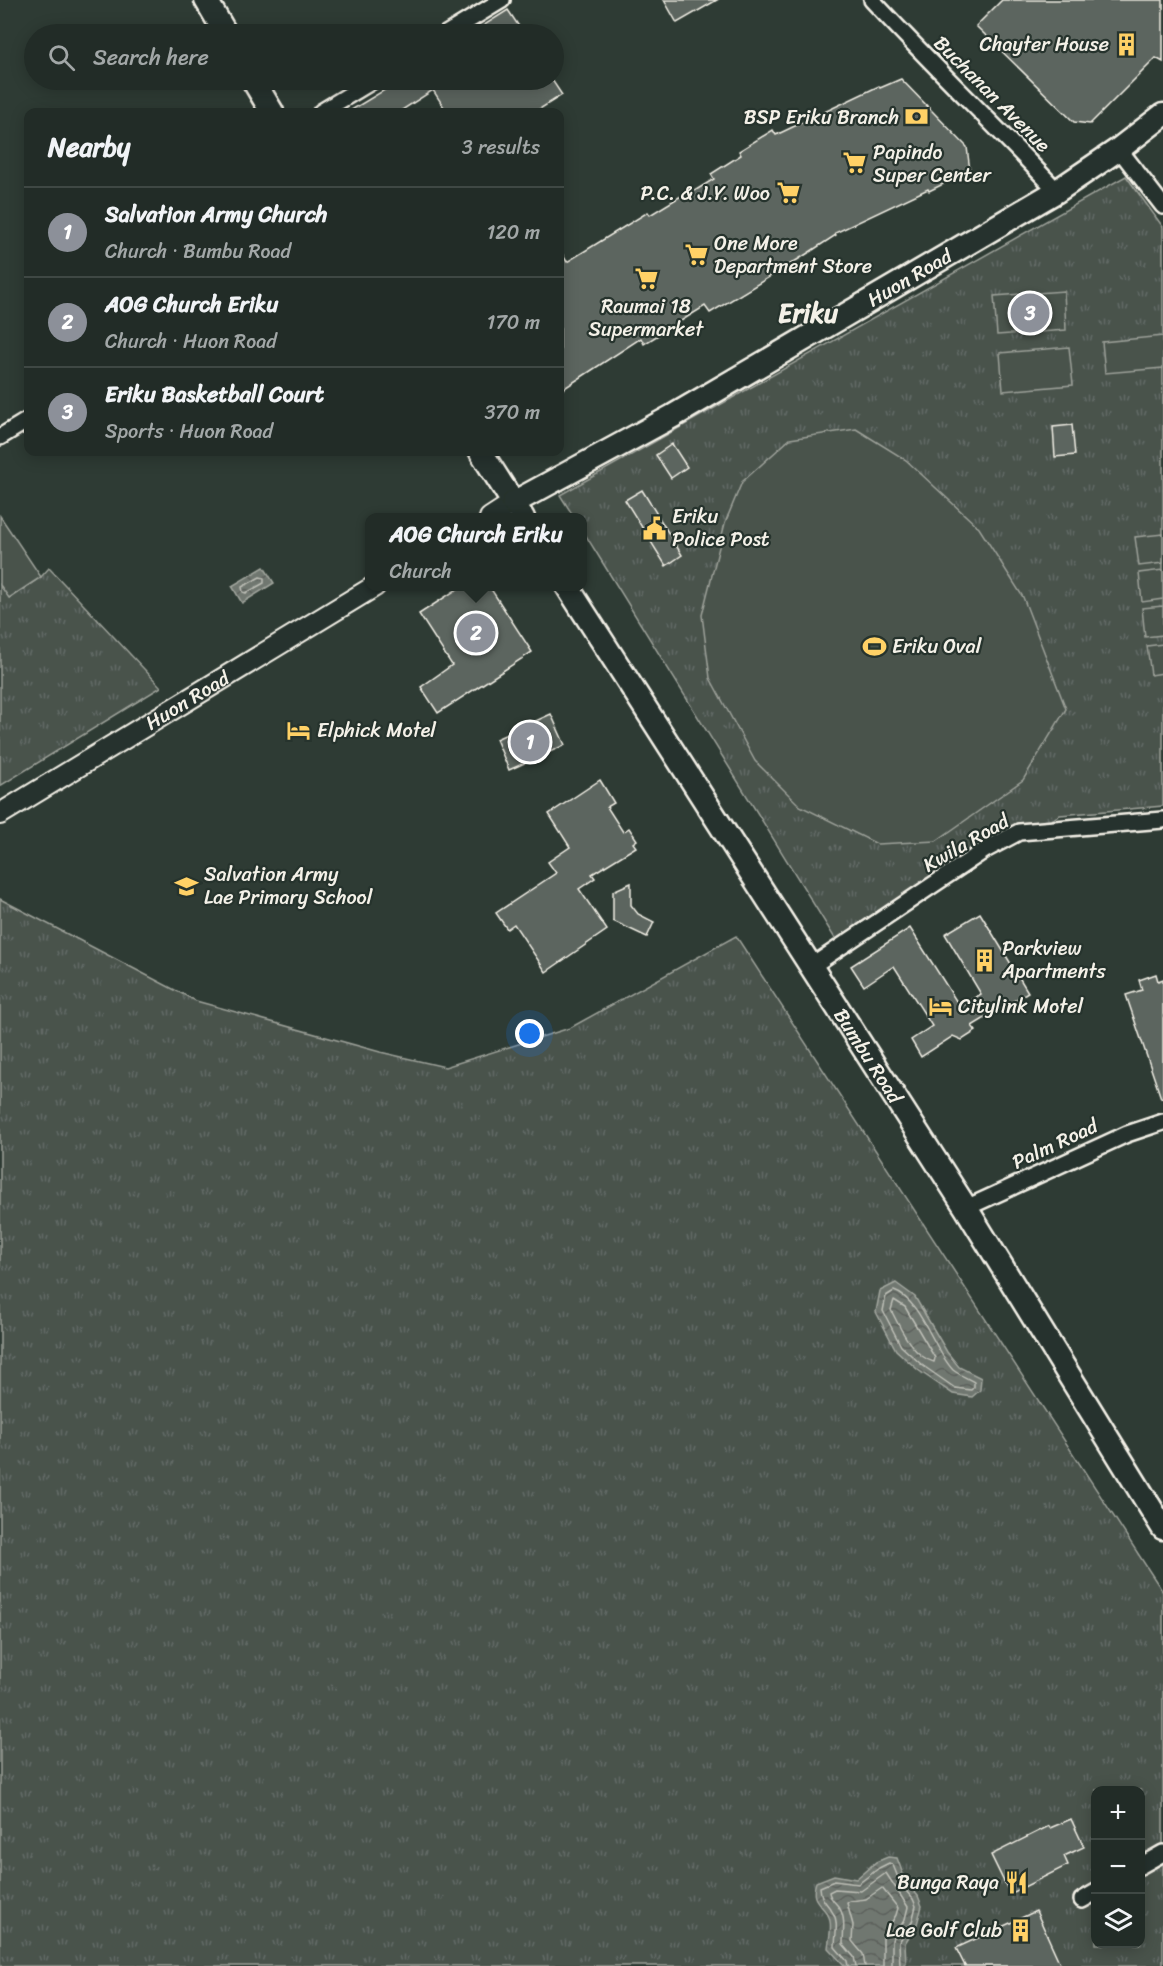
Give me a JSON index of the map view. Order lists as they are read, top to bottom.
{
  "streets": {
    "main road": ["Huon Road", "Bumbu Road"],
    "street": ["Buchanan Avenue", "Kwila Road", "Palm Road"]
  },
  "crossings": [
    ["Buchanan Avenue", "Huon Road"],
    ["Kwila Road", "Bumbu Road"],
    ["Bumbu Road", "Palm Road"]
  ],
  "districts": ["Eriku"],
  "places": {
    "building": ["Chayter House", "Parkview Apartments", "Lae Golf Club"],
    "bank": ["BSP Eriku Branch"],
    "supermarket": [
      "Papindo Super Center",
      "P.C. & J.Y. Woo",
      "One More Department Store",
      "Raumai 18 Supermarket"
    ],
    "public building": ["Eriku Police Post"],
    "sports": ["Eriku Oval"],
    "hotel": ["Elphick Motel", "Citylink Motel"],
    "school or university": ["Salvation Army Lae Primary School"],
    "restaurant": ["Bunga Raya"]
  },
  "page": {
    "search": "Search here",
    "heading": ["Nearby", "3 results"],
    "list": [
      {
        "mark": "1",
        "name": "Salvation Army Church",
        "note": "Church · Bumbu Road",
        "value": "120 m"
      },
      {
        "mark": "2",
        "name": "AOG Church Eriku",
        "note": "Church · Huon Road",
        "value": "170 m"
      },
      {
        "mark": "3",
        "name": "Eriku Basketball Court",
        "note": "Sports · Huon Road",
        "value": "370 m"
      }
    ],
    "pins": ["3", "2", "1"],
    "popup": ["AOG Church Eriku", "Church"],
    "map_buttons": ["+", "−"]
  }
}
